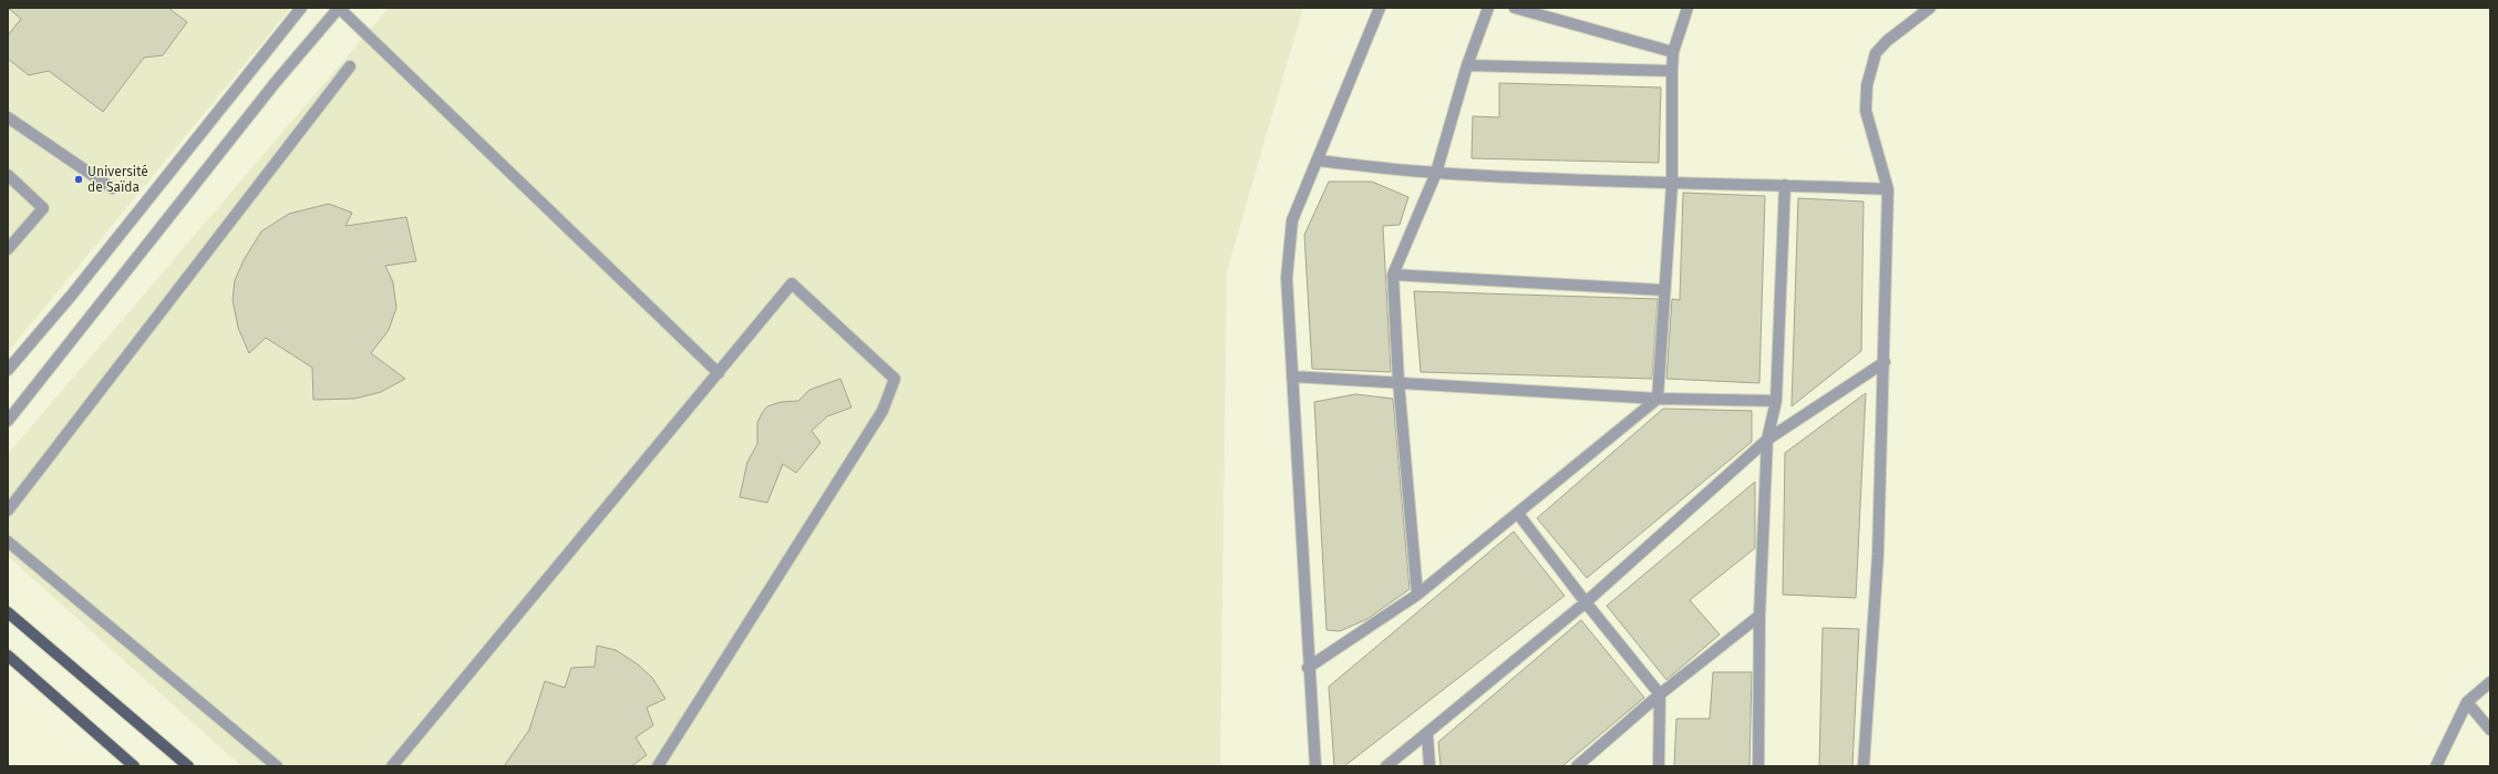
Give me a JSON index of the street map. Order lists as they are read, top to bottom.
{
  "places": ["Université de Saïda"]
}
